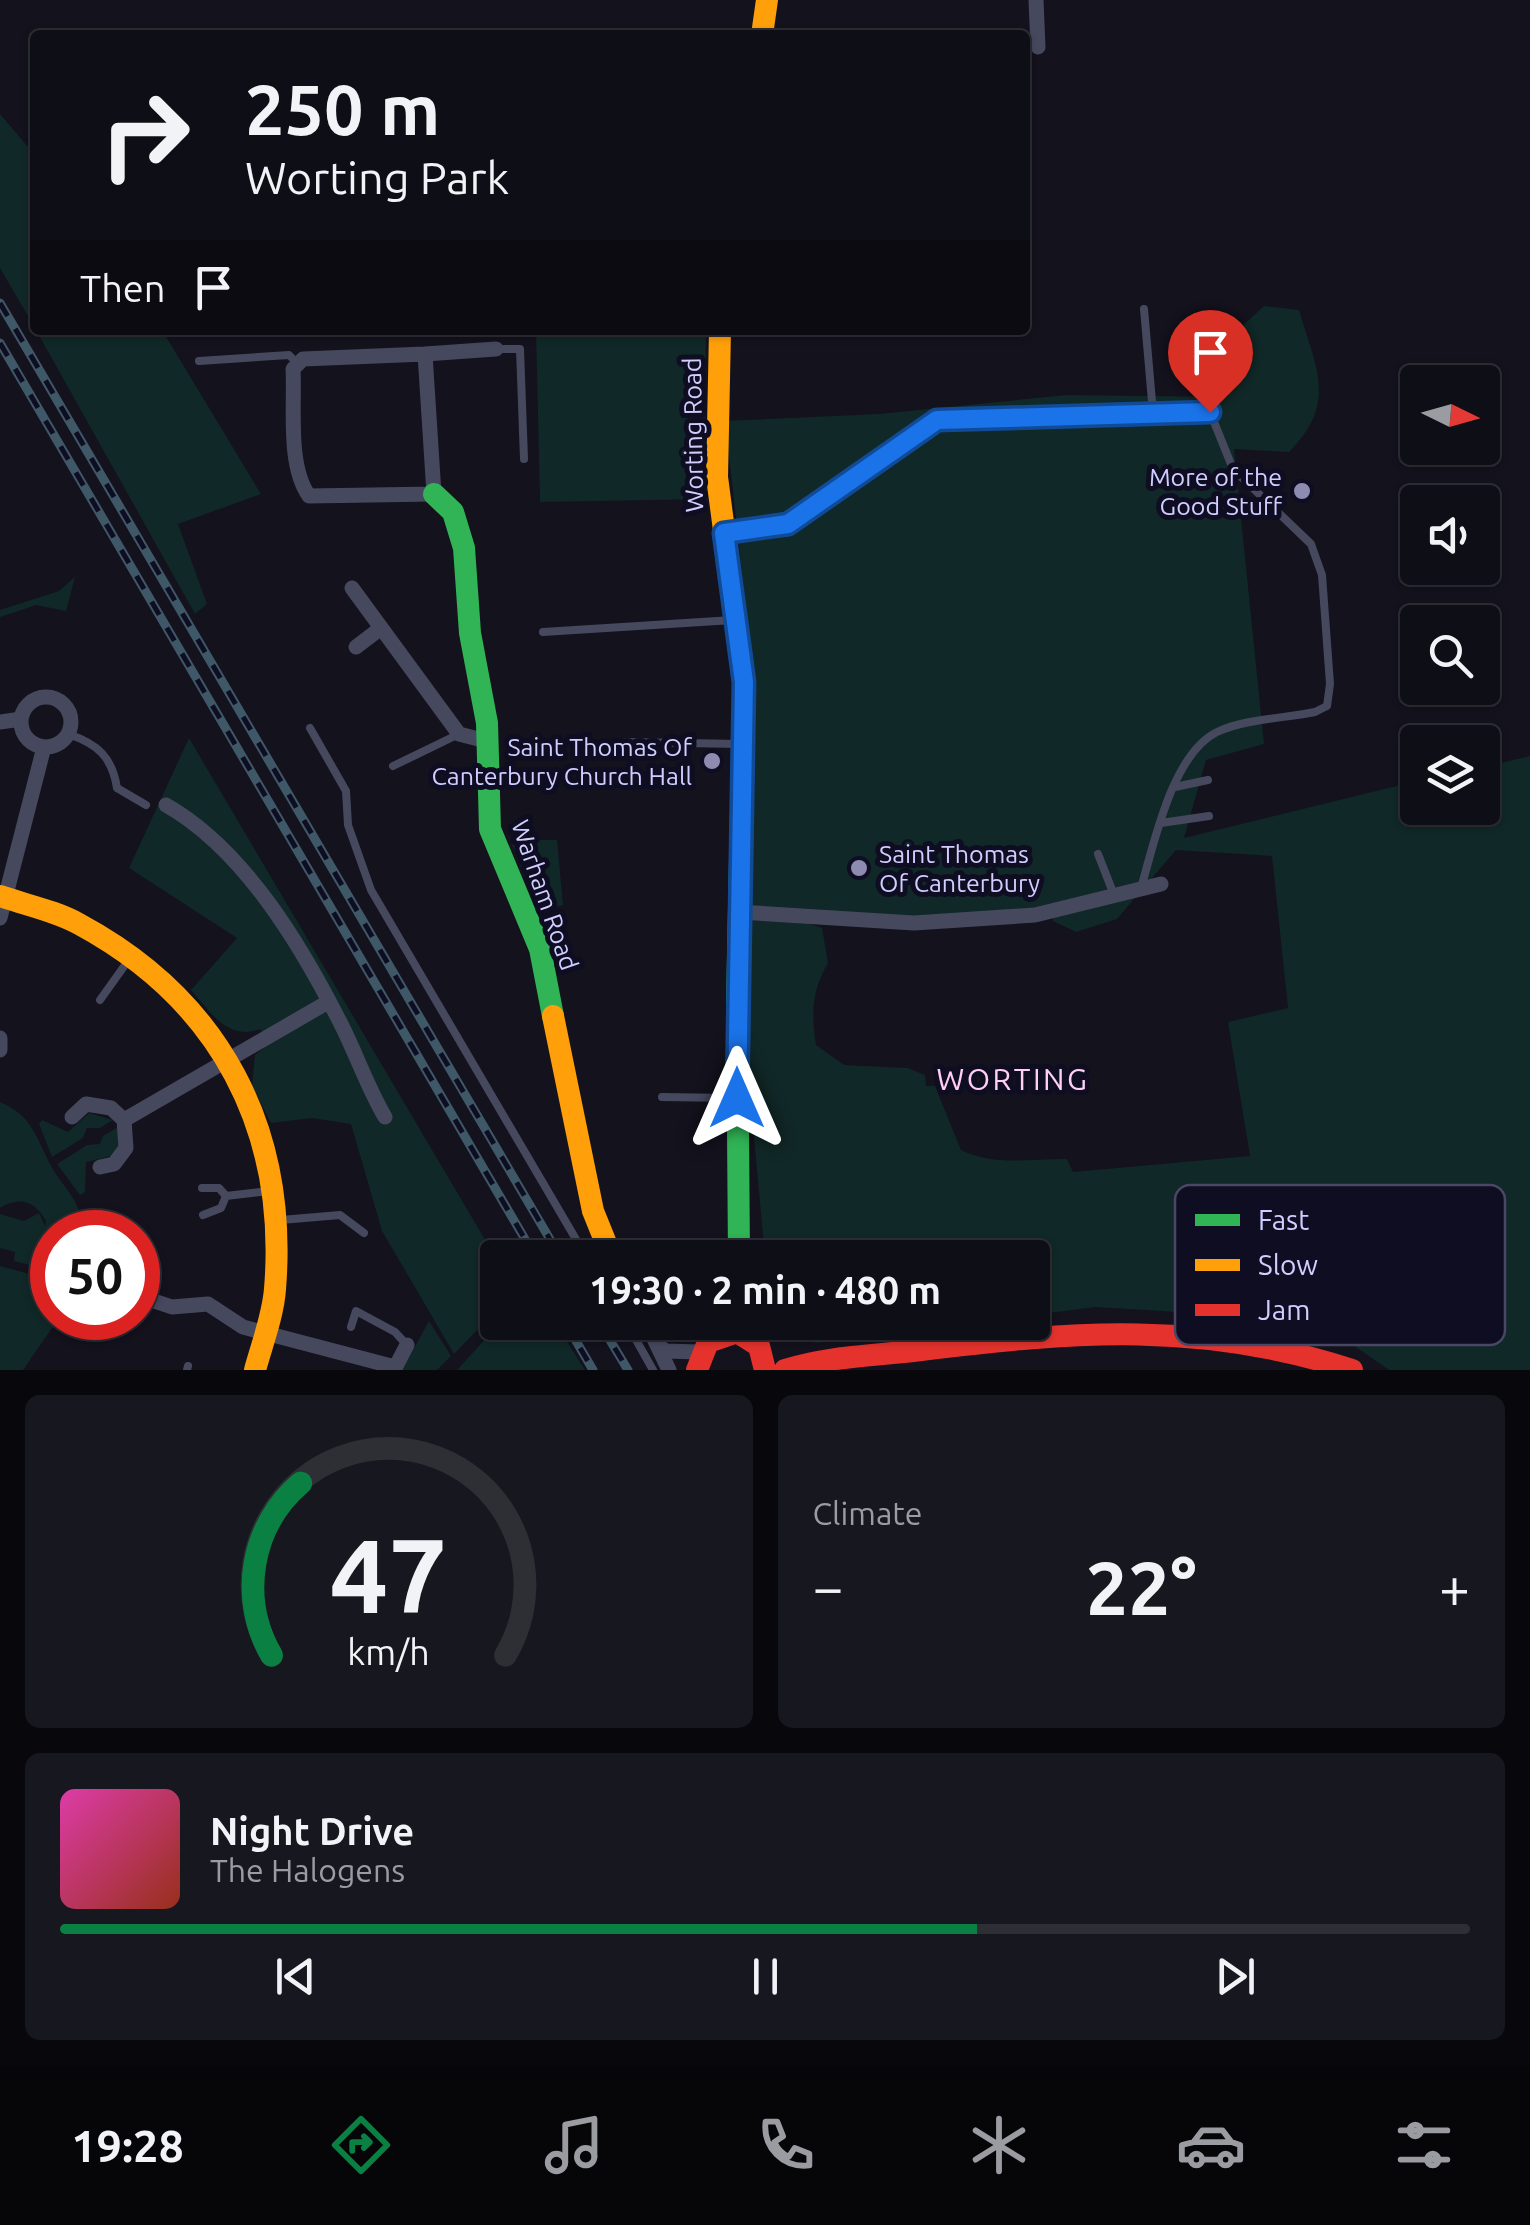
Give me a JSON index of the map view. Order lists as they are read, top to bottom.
{
  "streets": {
    "street": ["Worting Road", "Warham Road"]
  },
  "districts": ["WORTING"],
  "places": ["More of the Good Stuff", "Saint Thomas Of Canterbury Church Hall", "Saint Thomas Of Canterbury"],
  "legend": ["Fast", "Slow", "Jam"],
  "north": "right",
  "page": {
    "turn": ["250 m", "Worting Park"],
    "then": "Then",
    "limit": "50",
    "trip": "19:30 · 2 min · 480 m",
    "tile": "Climate",
    "heat": ["−", "22°", "+"],
    "song": ["Night Drive", "The Halogens"],
    "tabs": "19:28",
    "gauge": ["47", "km/h"]
  }
}
